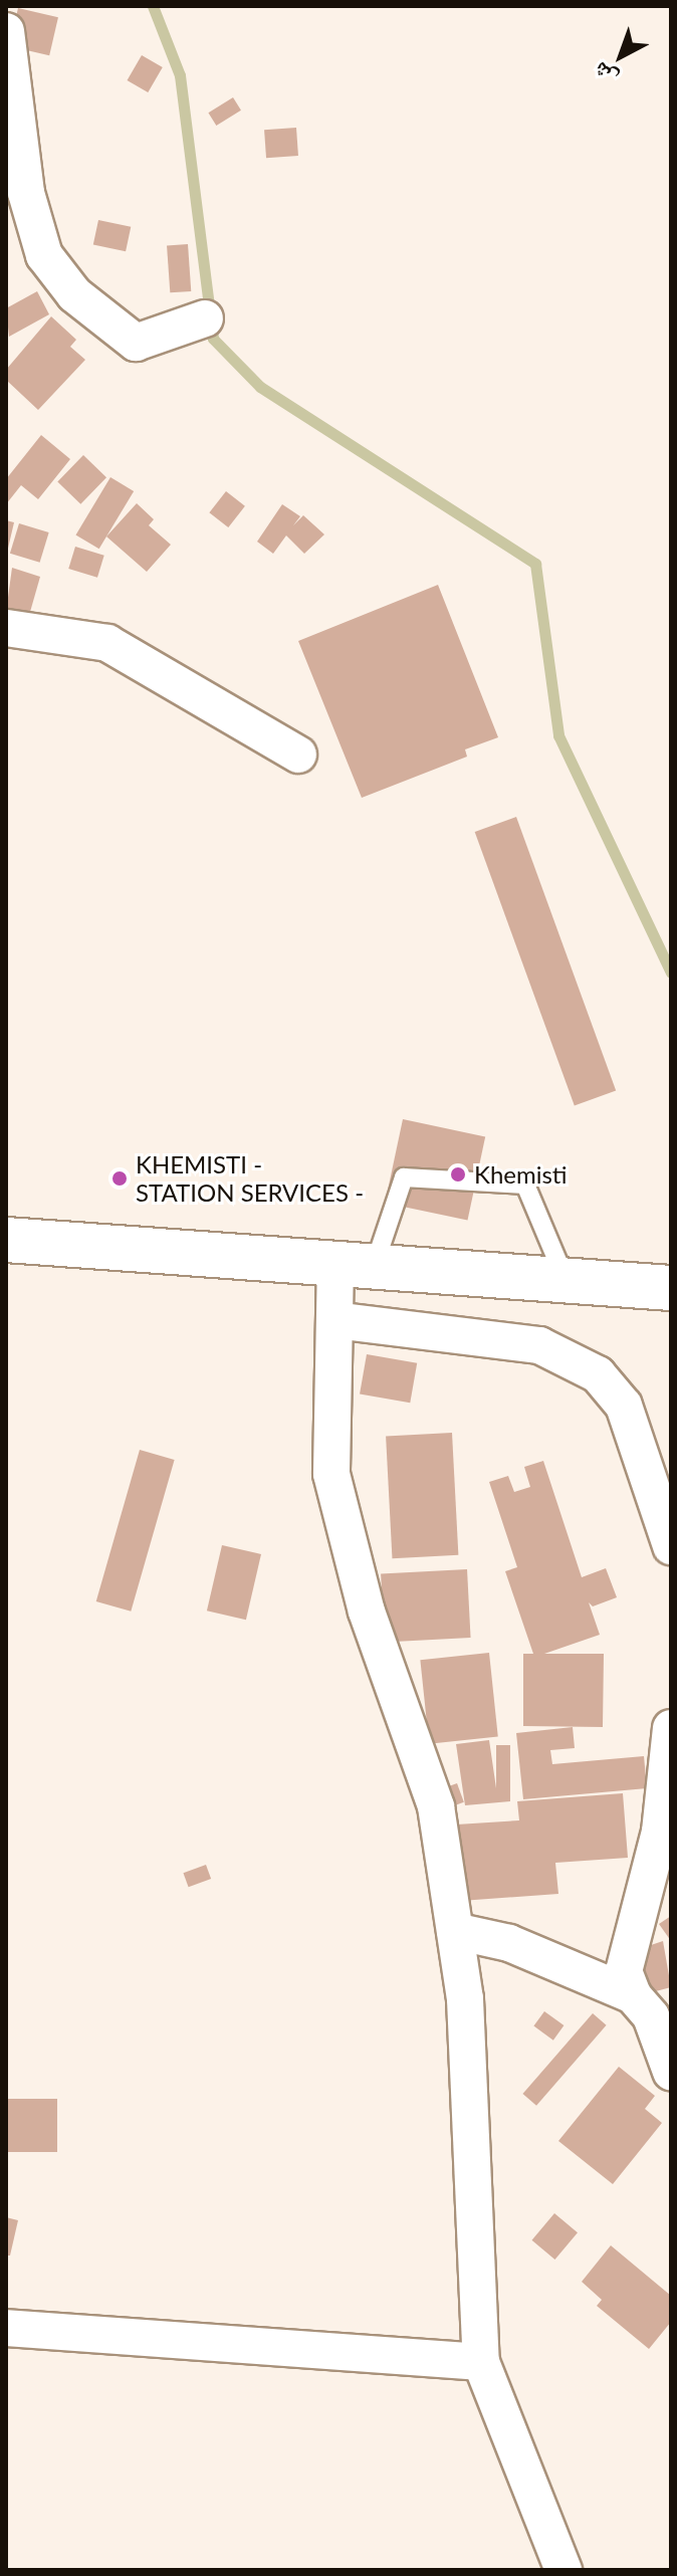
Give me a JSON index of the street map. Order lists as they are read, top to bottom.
{
  "places": ["Khemisti", "KHEMISTI - STATION SERVICES -"],
  "north": "bottom left"
}
